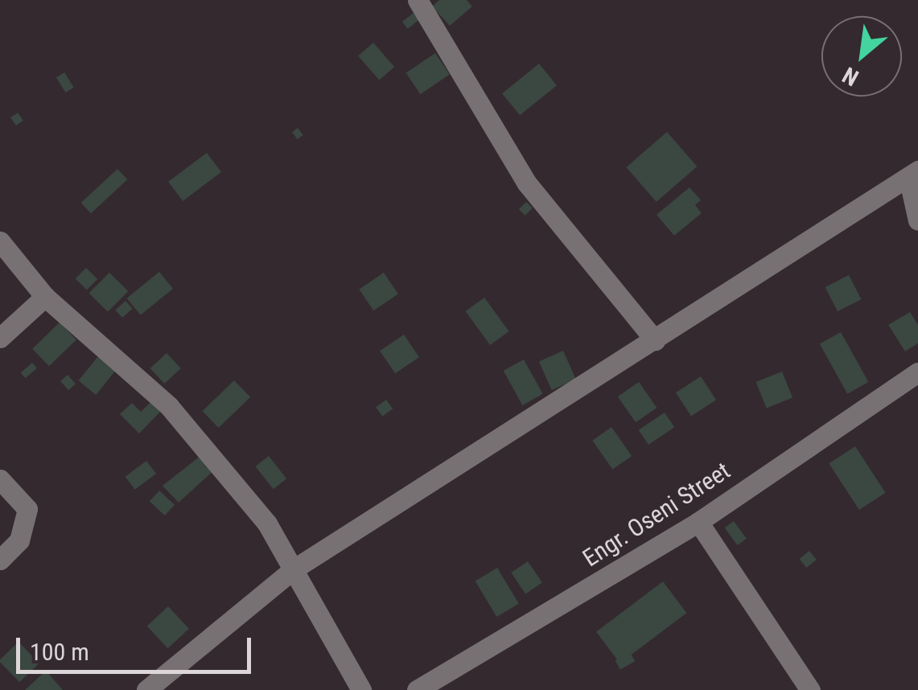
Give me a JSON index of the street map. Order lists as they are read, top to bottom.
{
  "streets": {
    "street": ["Engr. Oseni Street"]
  },
  "scale_bar": "100 m",
  "north": "bottom left"
}
